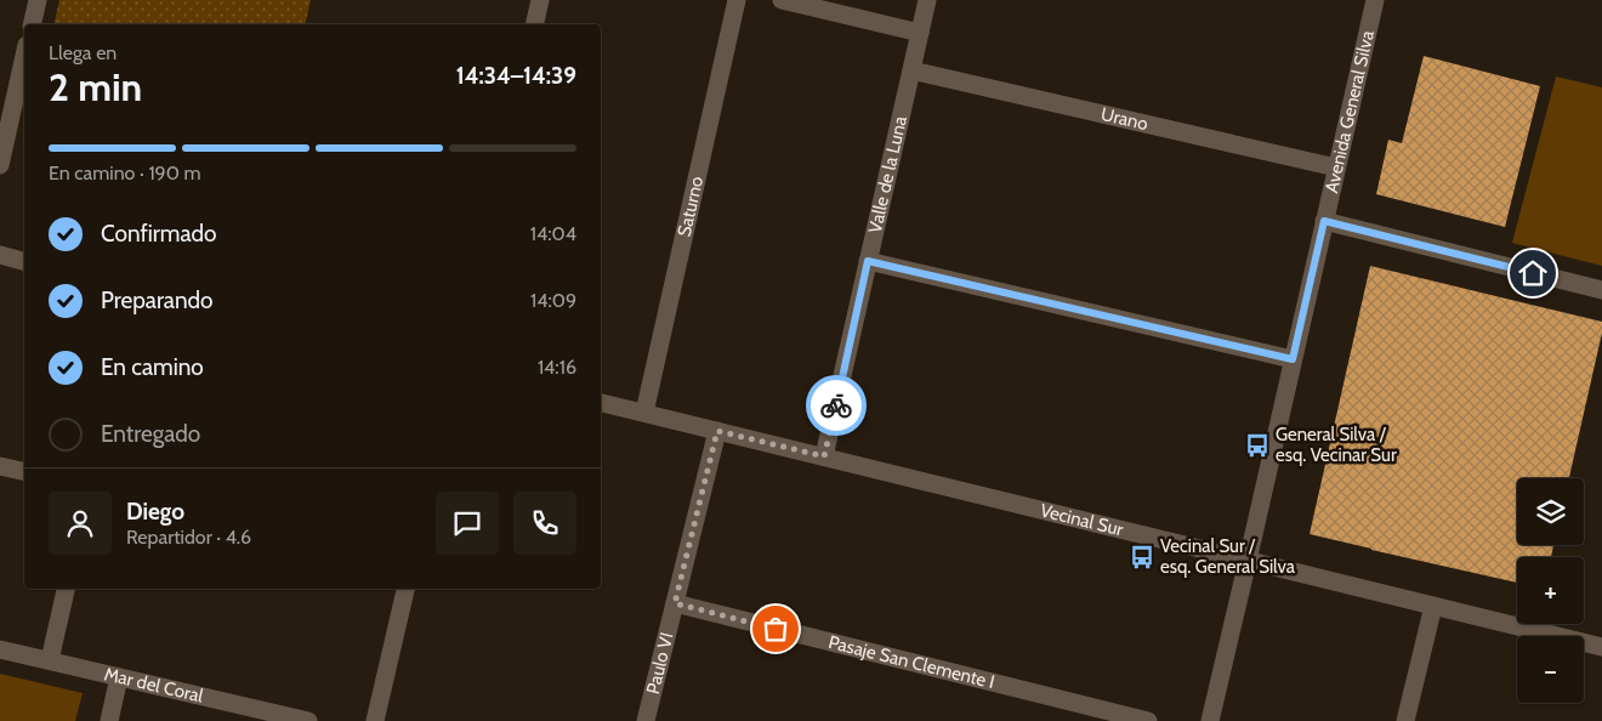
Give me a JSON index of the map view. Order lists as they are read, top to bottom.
{
  "streets": {
    "street": [
      "Avenida General Silva",
      "Urano",
      "Valle de la Luna",
      "Saturno",
      "Vecinal Sur",
      "Pasaje San Clemente I",
      "Paulo VI",
      "Mar del Coral"
    ]
  },
  "crossings": [
    ["Avenida General Silva", "Urano"],
    ["Avenida General Silva", "Vecinal Sur"],
    ["Urano", "Valle de la Luna"],
    ["Valle de la Luna", "Vecinal Sur"],
    ["Saturno", "Vecinal Sur"],
    ["Vecinal Sur", "Paulo VI"],
    ["Pasaje San Clemente I", "Paulo VI"]
  ],
  "places": {
    "bus stop": ["General Silva / esq. Vecinar Sur", "Vecinal Sur / esq. General Silva"]
  },
  "page": {
    "heading": ["2 min", "Llega en", "14:34–14:39"],
    "panel": ["Diego", "Repartidor · 4.6"],
    "bar": "En camino · 190 m",
    "list": [
      ["Confirmado", "14:04"],
      ["Preparando", "14:09"],
      ["En camino", "14:16"],
      "Entregado"
    ],
    "map_buttons": ["+", "−"]
  }
}
